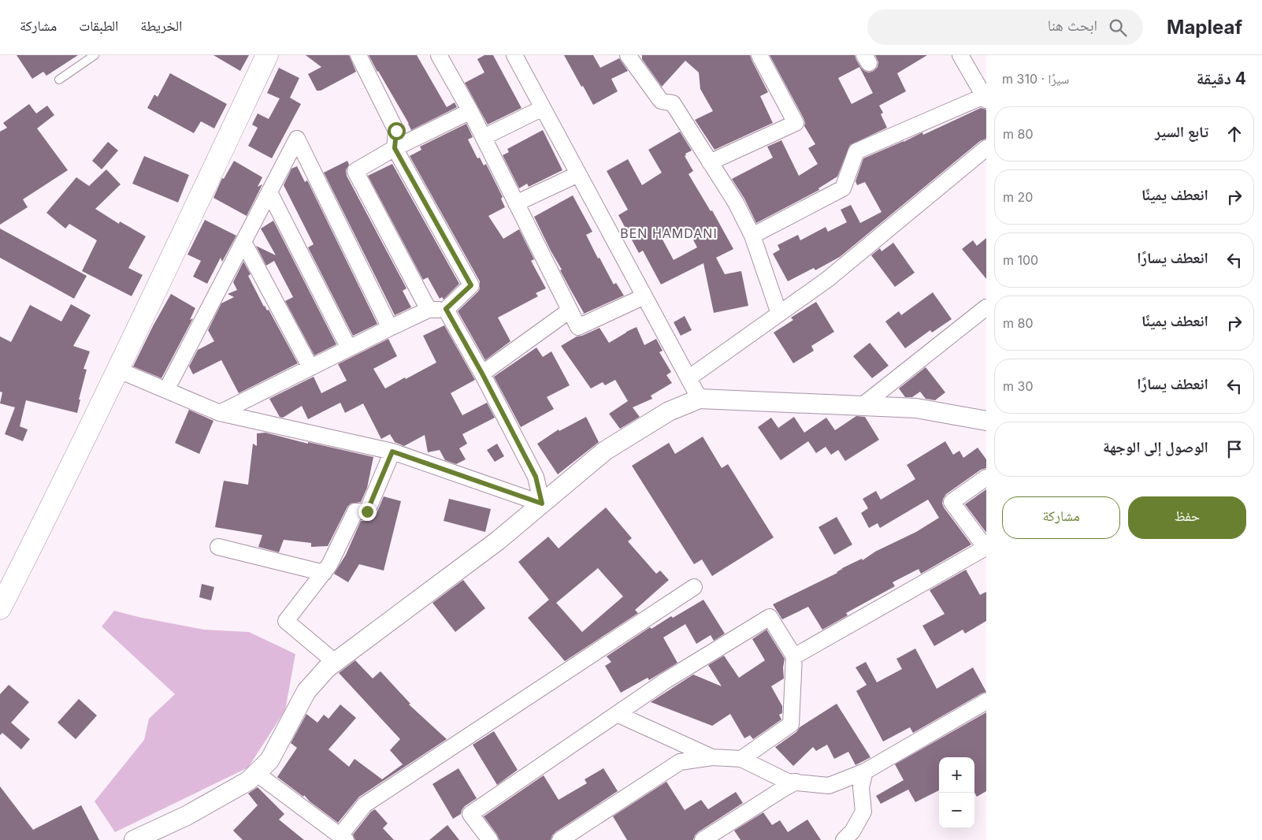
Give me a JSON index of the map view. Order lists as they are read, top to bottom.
{
  "districts": ["BEN HAMDANI"],
  "page": {
    "header": "Mapleaf",
    "search": "ابحث هنا",
    "nav": ["الخريطة", "الطبقات", "مشاركة"],
    "heading": ["4 دقيقة", "سيرًا · 310 m"],
    "list": [
      ["تابع السير", "80 m"],
      ["انعطف يمينًا", "20 m"],
      ["انعطف يسارًا", "100 m"],
      ["انعطف يمينًا", "80 m"],
      ["انعطف يسارًا", "30 m"],
      "الوصول إلى الوجهة"
    ],
    "buttons": ["حفظ", "مشاركة"],
    "map_buttons": ["+", "−"]
  }
}
